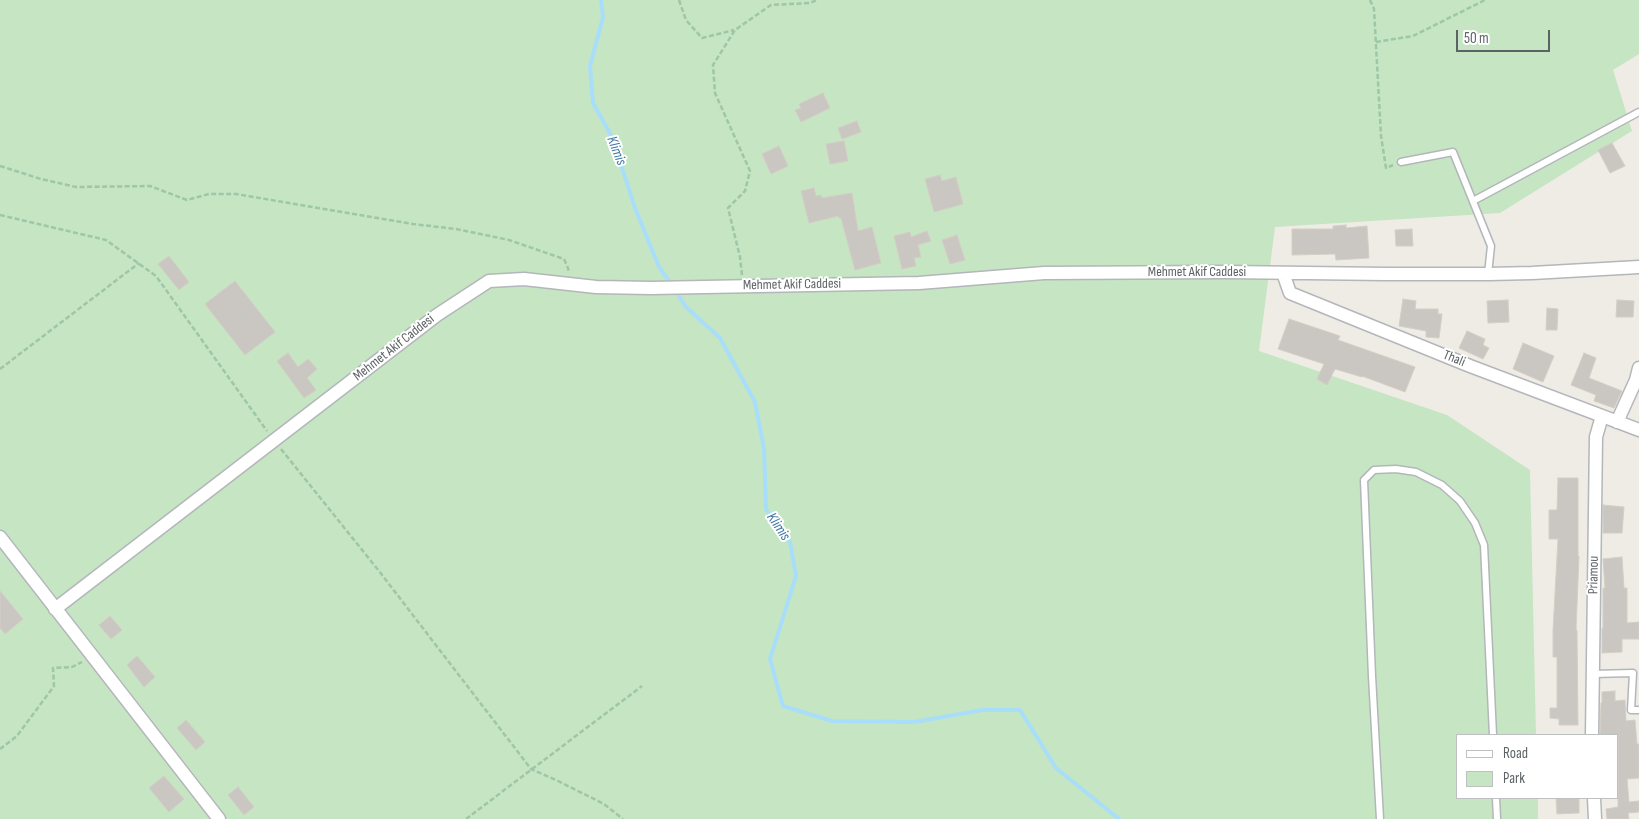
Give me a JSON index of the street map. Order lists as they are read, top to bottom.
{
  "streets": {
    "street": ["Mehmet Akif Caddesi", "Thali", "Priamou"]
  },
  "crossings": [
    ["Mehmet Akif Caddesi", "Thali"],
    ["Thali", "Priamou"]
  ],
  "water": ["Klimis"],
  "legend": ["Road", "Park"],
  "scale_bar": "50 m"
}
